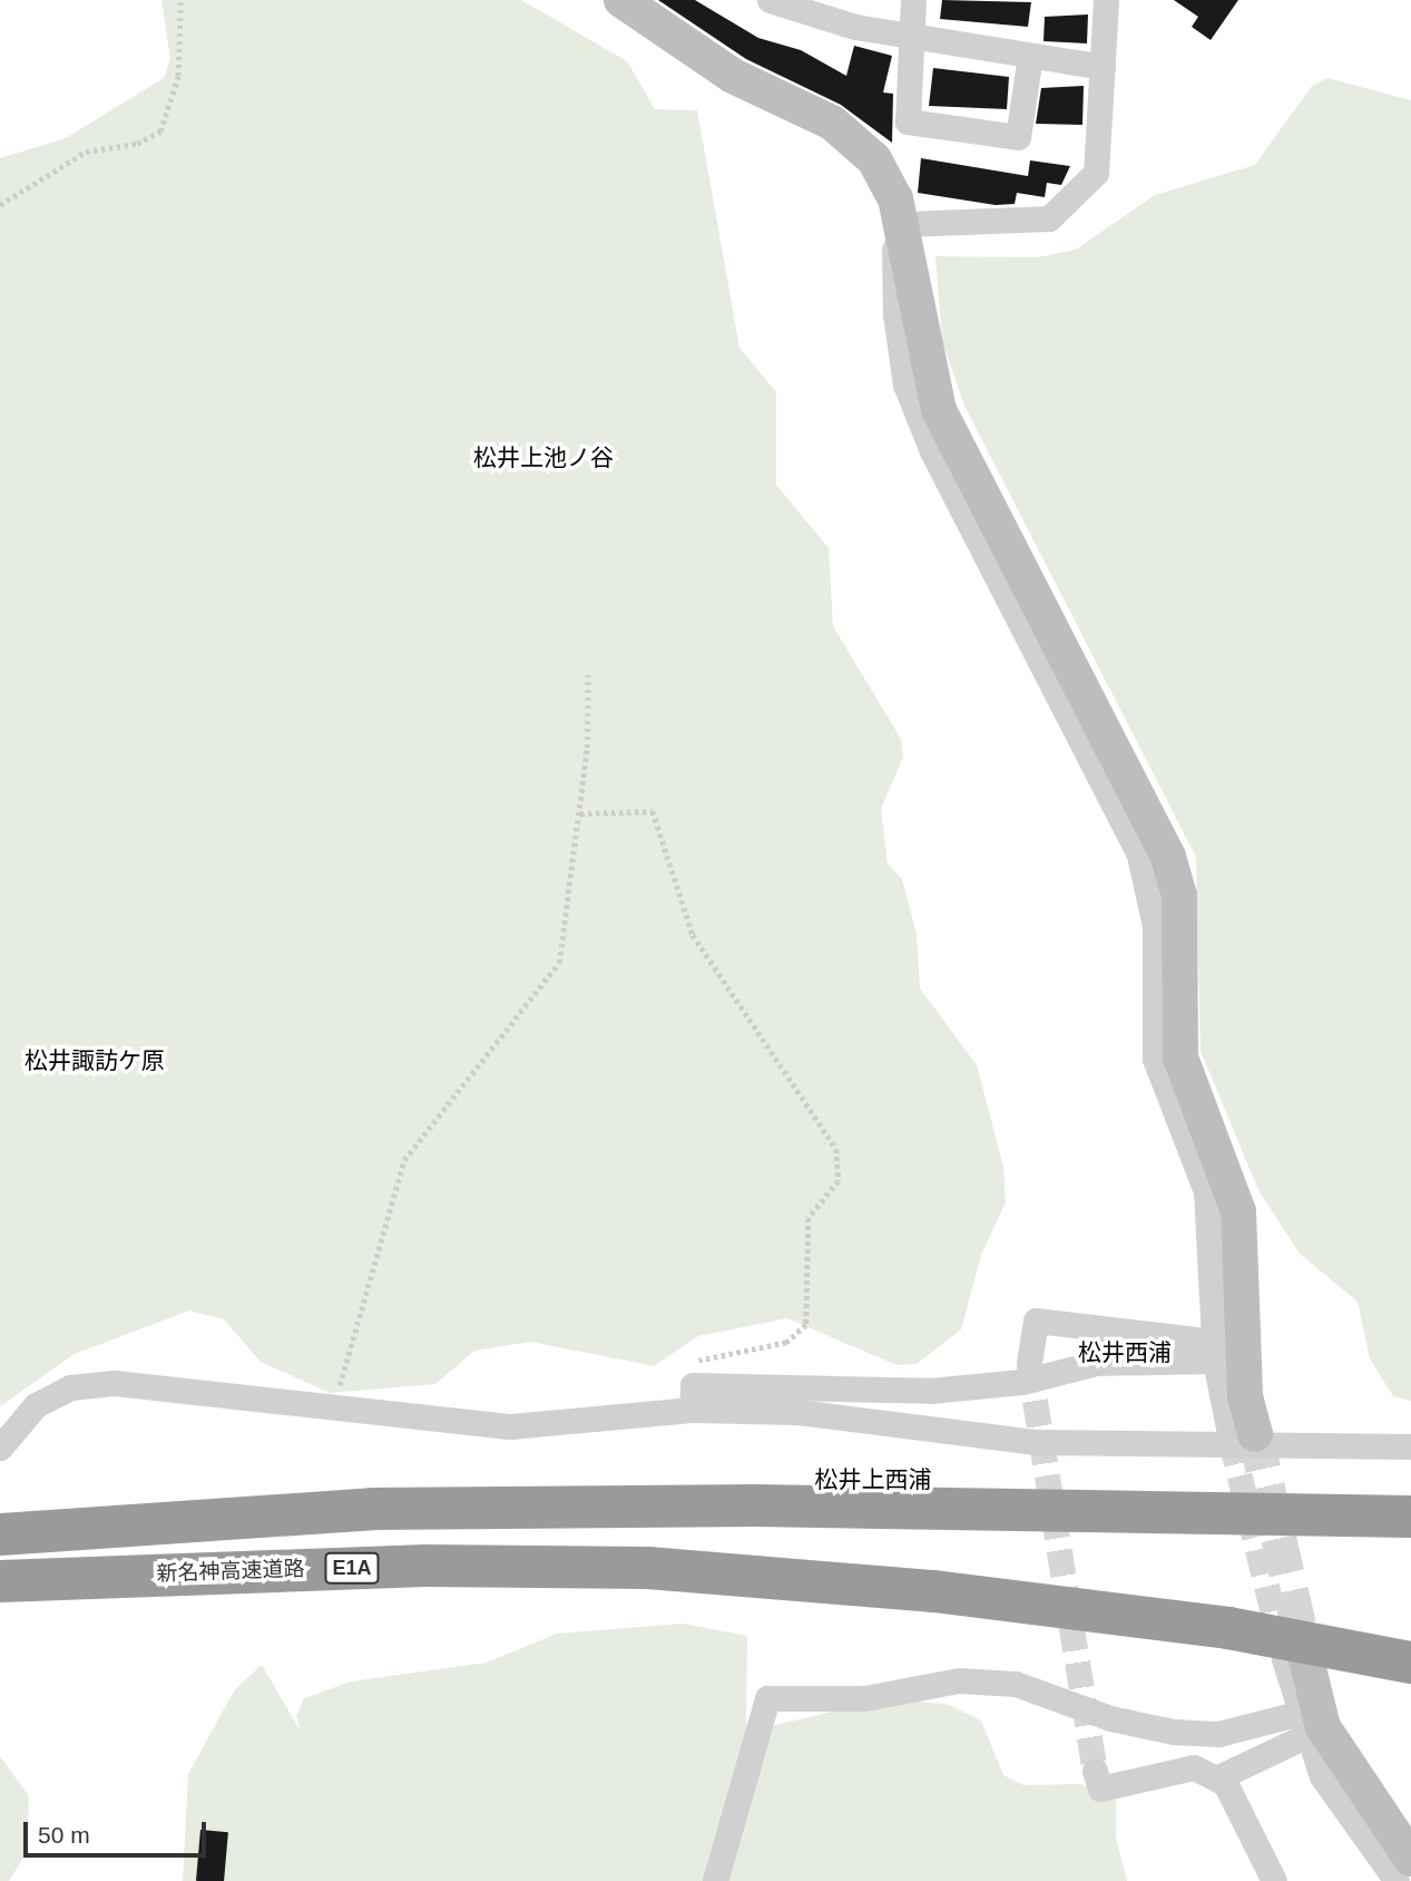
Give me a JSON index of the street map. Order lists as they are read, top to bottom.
{
  "streets": {
    "highway": ["E1A", "新名神高速道路"]
  },
  "districts": [
    "松井上池ノ谷",
    "松井諏訪ケ原",
    "松井西浦",
    "松井上西浦"
  ],
  "scale_bar": "50 m"
}
